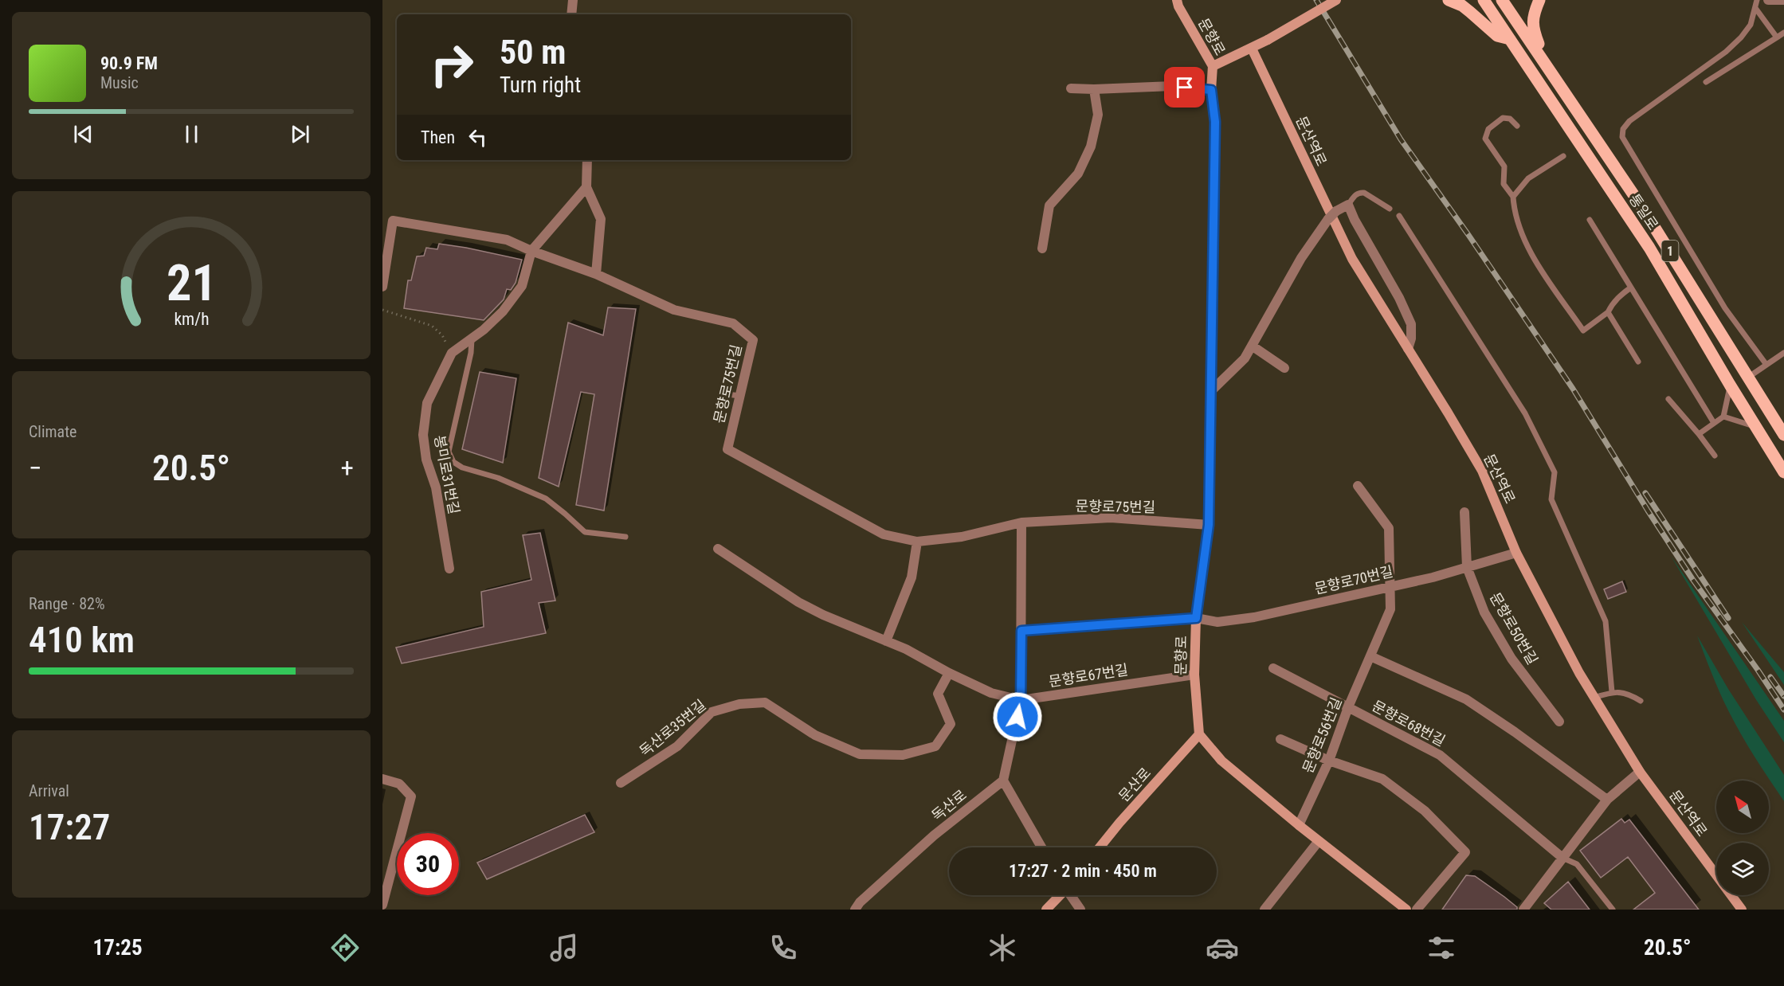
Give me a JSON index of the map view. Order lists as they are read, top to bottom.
{
  "streets": {
    "main road": ["통일로", "1"],
    "street": [
      "문향로",
      "문산역로",
      "문향로75번길",
      "봉미로31번길",
      "문향로70번길",
      "문향로50번길",
      "문향로67번길",
      "문향로68번길",
      "독산로35번길",
      "문향로56번길",
      "문산로",
      "독산로"
    ]
  },
  "crossings": [
    ["문향로", "문향로75번길"],
    ["문향로", "문향로70번길"],
    ["문향로", "문향로67번길"],
    ["문향로", "문산로"],
    ["문산역로", "문향로70번길"],
    ["문향로75번길", "봉미로31번길"],
    ["문향로70번길", "문향로50번길"],
    ["문향로70번길", "문향로56번길"],
    ["문향로67번길", "독산로35번길"],
    ["문향로68번길", "문향로56번길"]
  ],
  "north": "top left",
  "page": {
    "turn": ["50 m", "Turn right"],
    "song": ["90.9 FM", "Music"],
    "then": "Then",
    "tile": [
      "Climate",
      ["Range · 82%", "410 km"],
      ["Arrival", "17:27"]
    ],
    "heat": ["−", "20.5°", "+"],
    "limit": "30",
    "trip": "17:27 · 2 min · 450 m",
    "tabs": ["17:25", "20.5°"],
    "gauge": ["21", "km/h"]
  }
}
